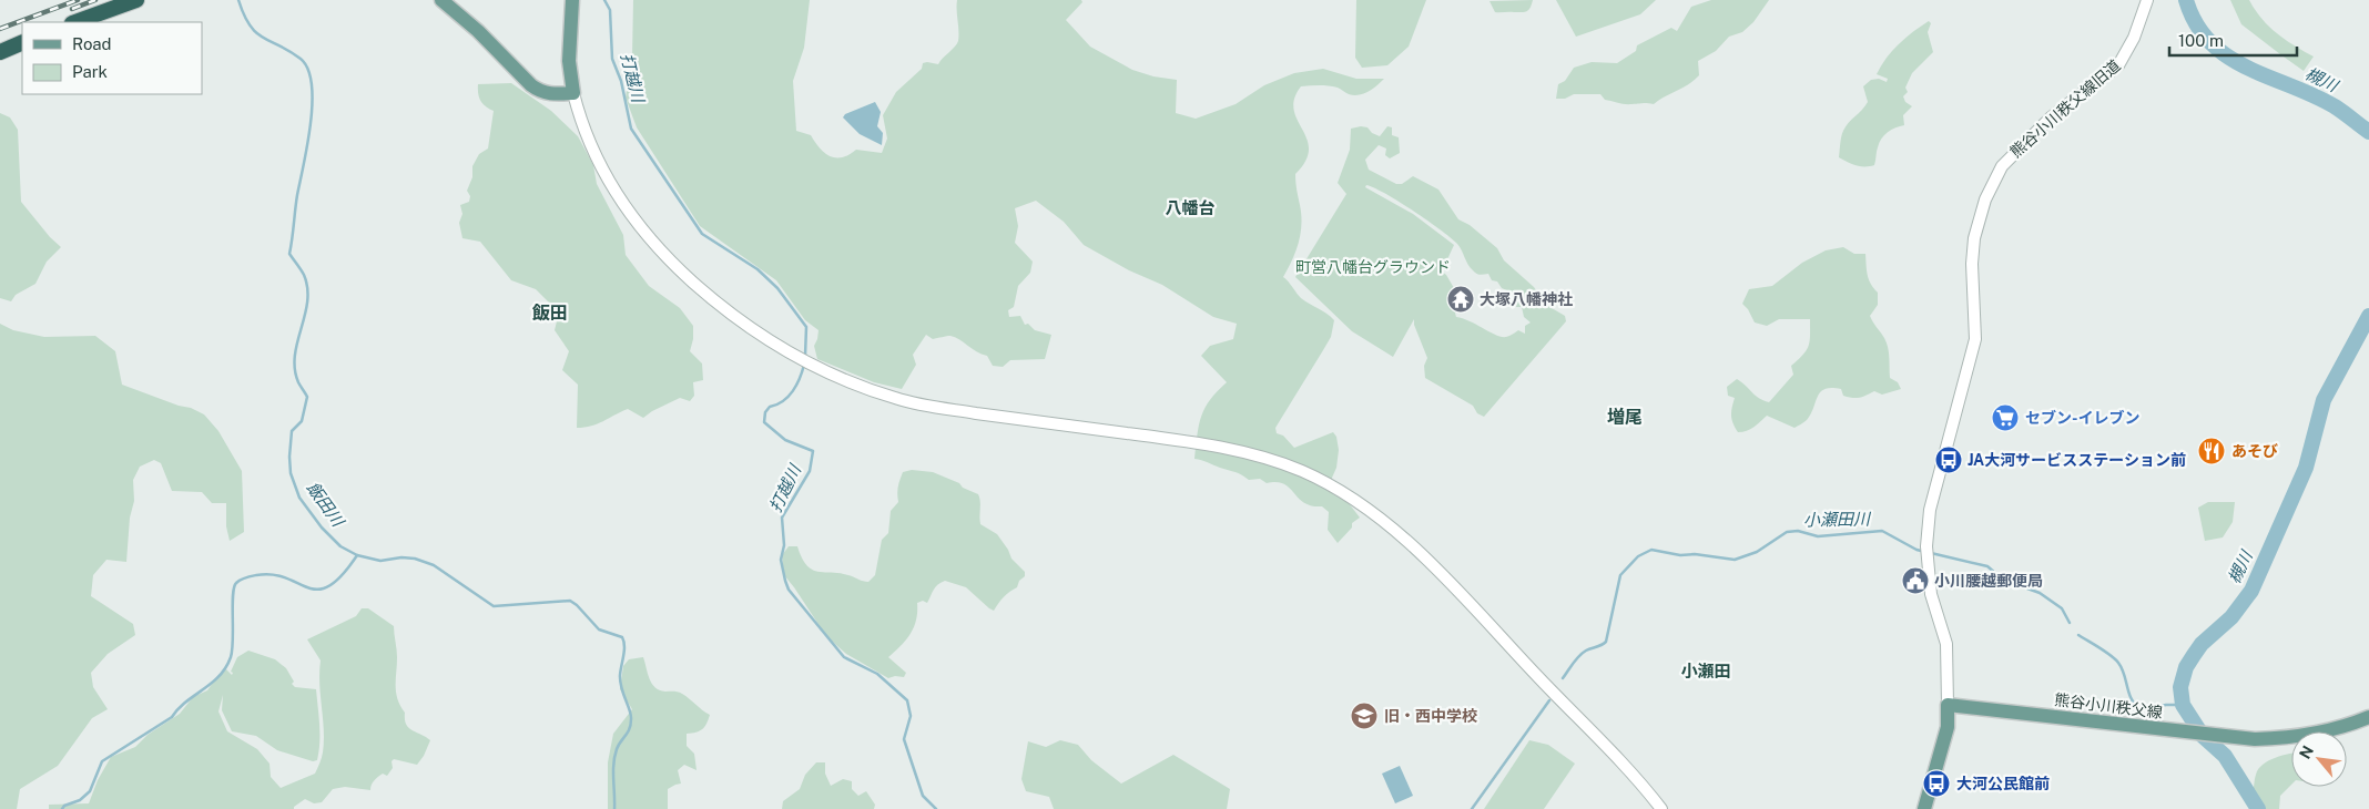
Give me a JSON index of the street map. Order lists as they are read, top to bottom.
{
  "streets": {
    "main road": ["熊谷小川秩父線"],
    "street": ["熊谷小川秩父線旧道"]
  },
  "crossings": [
    ["熊谷小川秩父線旧道", "熊谷小川秩父線"]
  ],
  "districts": [
    "八幡台",
    "飯田",
    "増尾",
    "小瀬田"
  ],
  "water": [
    "打越川",
    "槻川",
    "飯田川",
    "小瀬田川"
  ],
  "parks": ["町営八幡台グラウンド"],
  "places": {
    "temple": ["大塚八幡神社"],
    "supermarket": ["セブン-イレブン"],
    "restaurant": ["あそび"],
    "bus stop": ["JA大河サービスステーション前", "大河公民館前"],
    "public building": ["小川腰越郵便局"],
    "school or university": ["旧・西中学校"]
  },
  "legend": ["Road", "Park"],
  "scale_bar": "100 m",
  "north": "top left"
}
